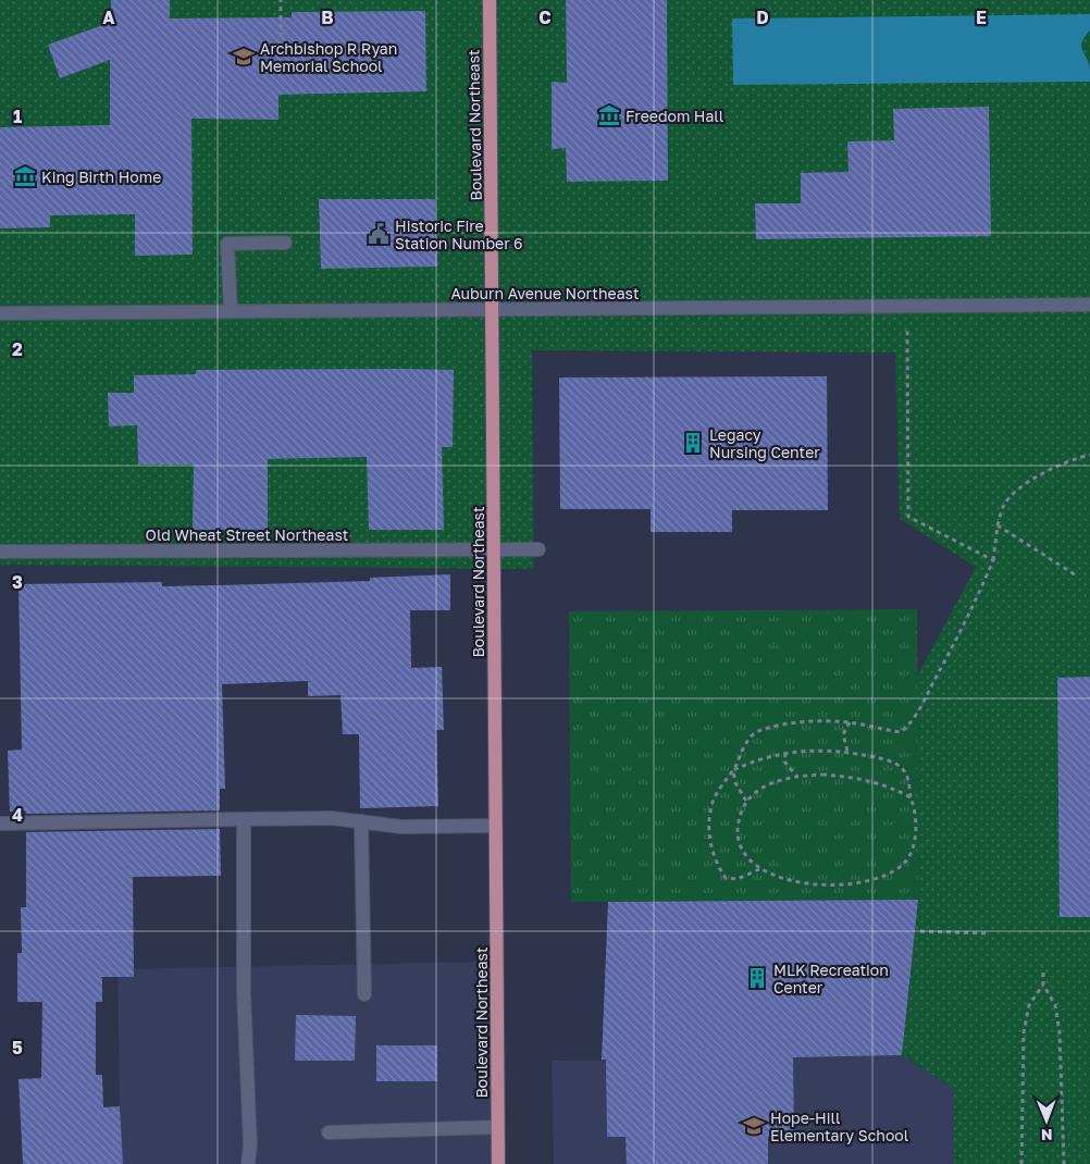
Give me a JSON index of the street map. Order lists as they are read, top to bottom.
{
  "streets": {
    "main road": ["Boulevard Northeast"],
    "street": ["Auburn Avenue Northeast", "Old Wheat Street Northeast"]
  },
  "crossings": [
    ["Boulevard Northeast", "Auburn Avenue Northeast"],
    ["Boulevard Northeast", "Old Wheat Street Northeast"]
  ],
  "places": {
    "school or university": ["Archbishop R Ryan Memorial School", "Hope-Hill Elementary School"],
    "museum": ["Freedom Hall", "King Birth Home"],
    "public building": ["Historic Fire Station Number 6"],
    "building": ["Legacy Nursing Center", "MLK Recreation Center"]
  },
  "north": "bottom",
  "grid": {
    "columns": [
      "A",
      "B",
      "C",
      "D",
      "E"
    ],
    "rows": [
      "1",
      "2",
      "3",
      "4",
      "5"
    ]
  }
}
